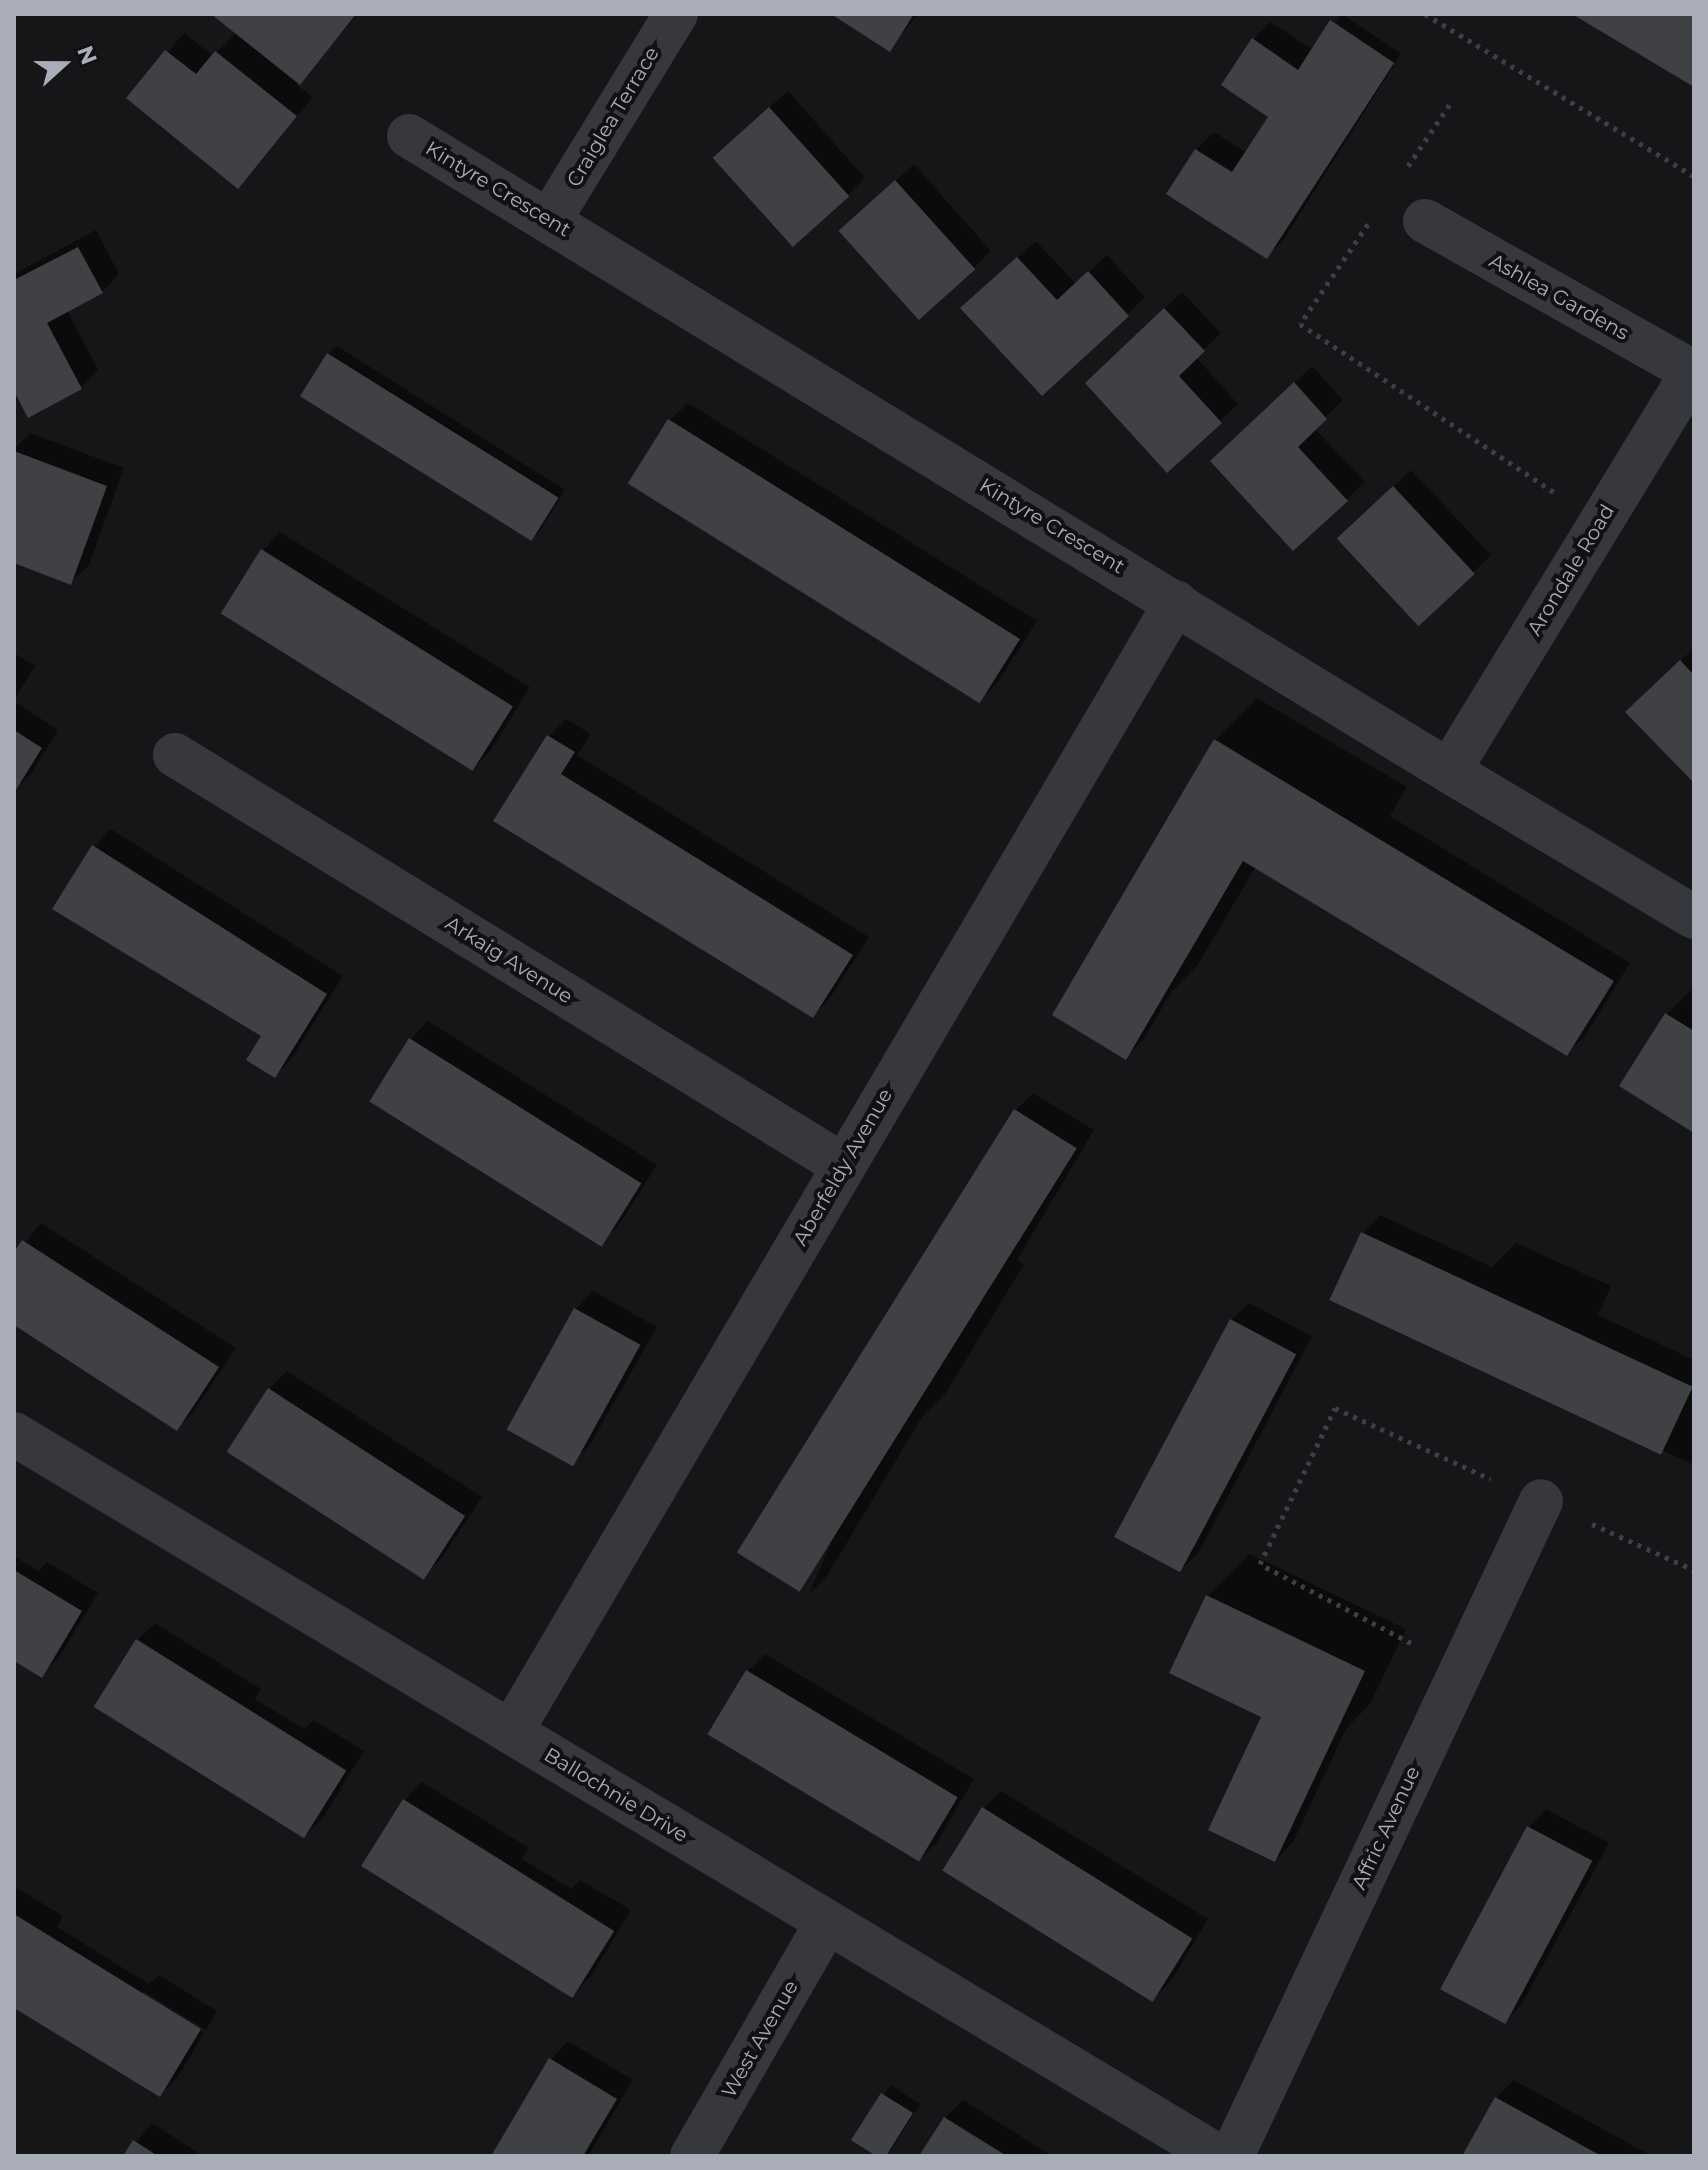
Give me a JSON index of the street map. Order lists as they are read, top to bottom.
{
  "streets": {
    "street": [
      "Craiglea Terrace",
      "Kintyre Crescent",
      "Ashlea Gardens",
      "Arondale Road",
      "Arkaig Avenue",
      "Aberfeldy Avenue",
      "Ballochnie Drive",
      "Affric Avenue",
      "West Avenue"
    ]
  },
  "crossings": [
    ["Craiglea Terrace", "Kintyre Crescent"],
    ["Kintyre Crescent", "Arondale Road"],
    ["Kintyre Crescent", "Aberfeldy Avenue"],
    ["Ashlea Gardens", "Arondale Road"],
    ["Arkaig Avenue", "Aberfeldy Avenue"],
    ["Aberfeldy Avenue", "Ballochnie Drive"],
    ["Ballochnie Drive", "West Avenue"]
  ],
  "north": "right"
}
